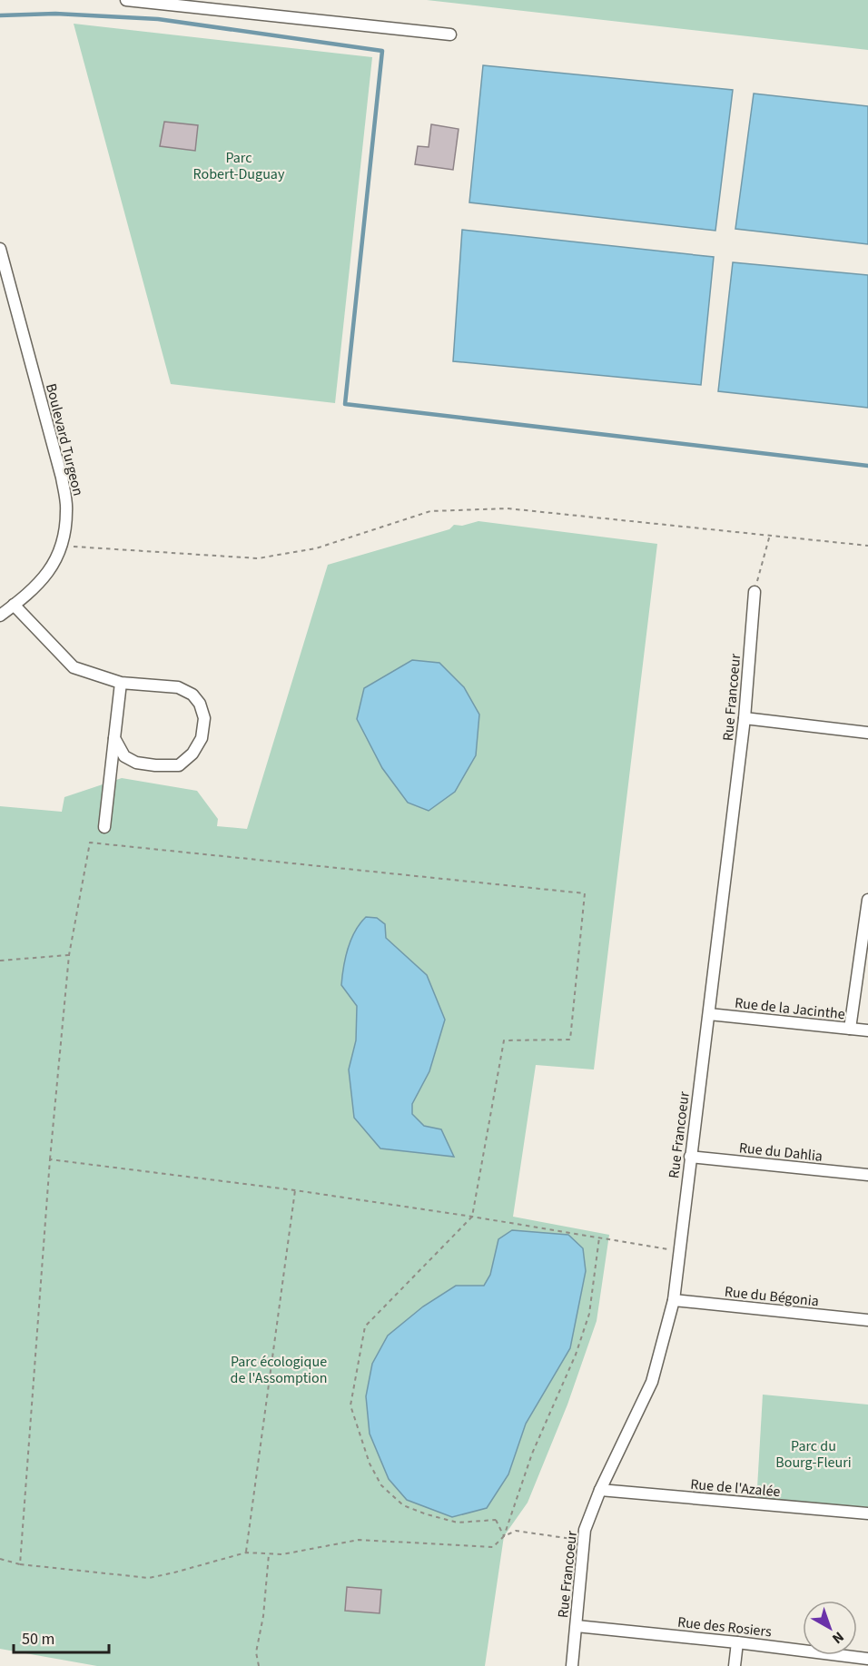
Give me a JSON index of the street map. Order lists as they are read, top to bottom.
{
  "streets": {
    "street": [
      "Boulevard Turgeon",
      "Rue Francoeur",
      "Rue de la Jacinthe",
      "Rue du Dahlia",
      "Rue du Bégonia",
      "Rue de l'Azalée",
      "Rue des Rosiers"
    ]
  },
  "crossings": [
    ["Rue Francoeur", "Rue de la Jacinthe"],
    ["Rue Francoeur", "Rue du Dahlia"],
    ["Rue Francoeur", "Rue du Bégonia"],
    ["Rue Francoeur", "Rue de l'Azalée"],
    ["Rue Francoeur", "Rue des Rosiers"]
  ],
  "parks": ["Parc Robert-Duguay", "Parc écologique de l'Assomption", "Parc du Bourg-Fleuri"],
  "scale_bar": "50 m",
  "north": "bottom right"
}
